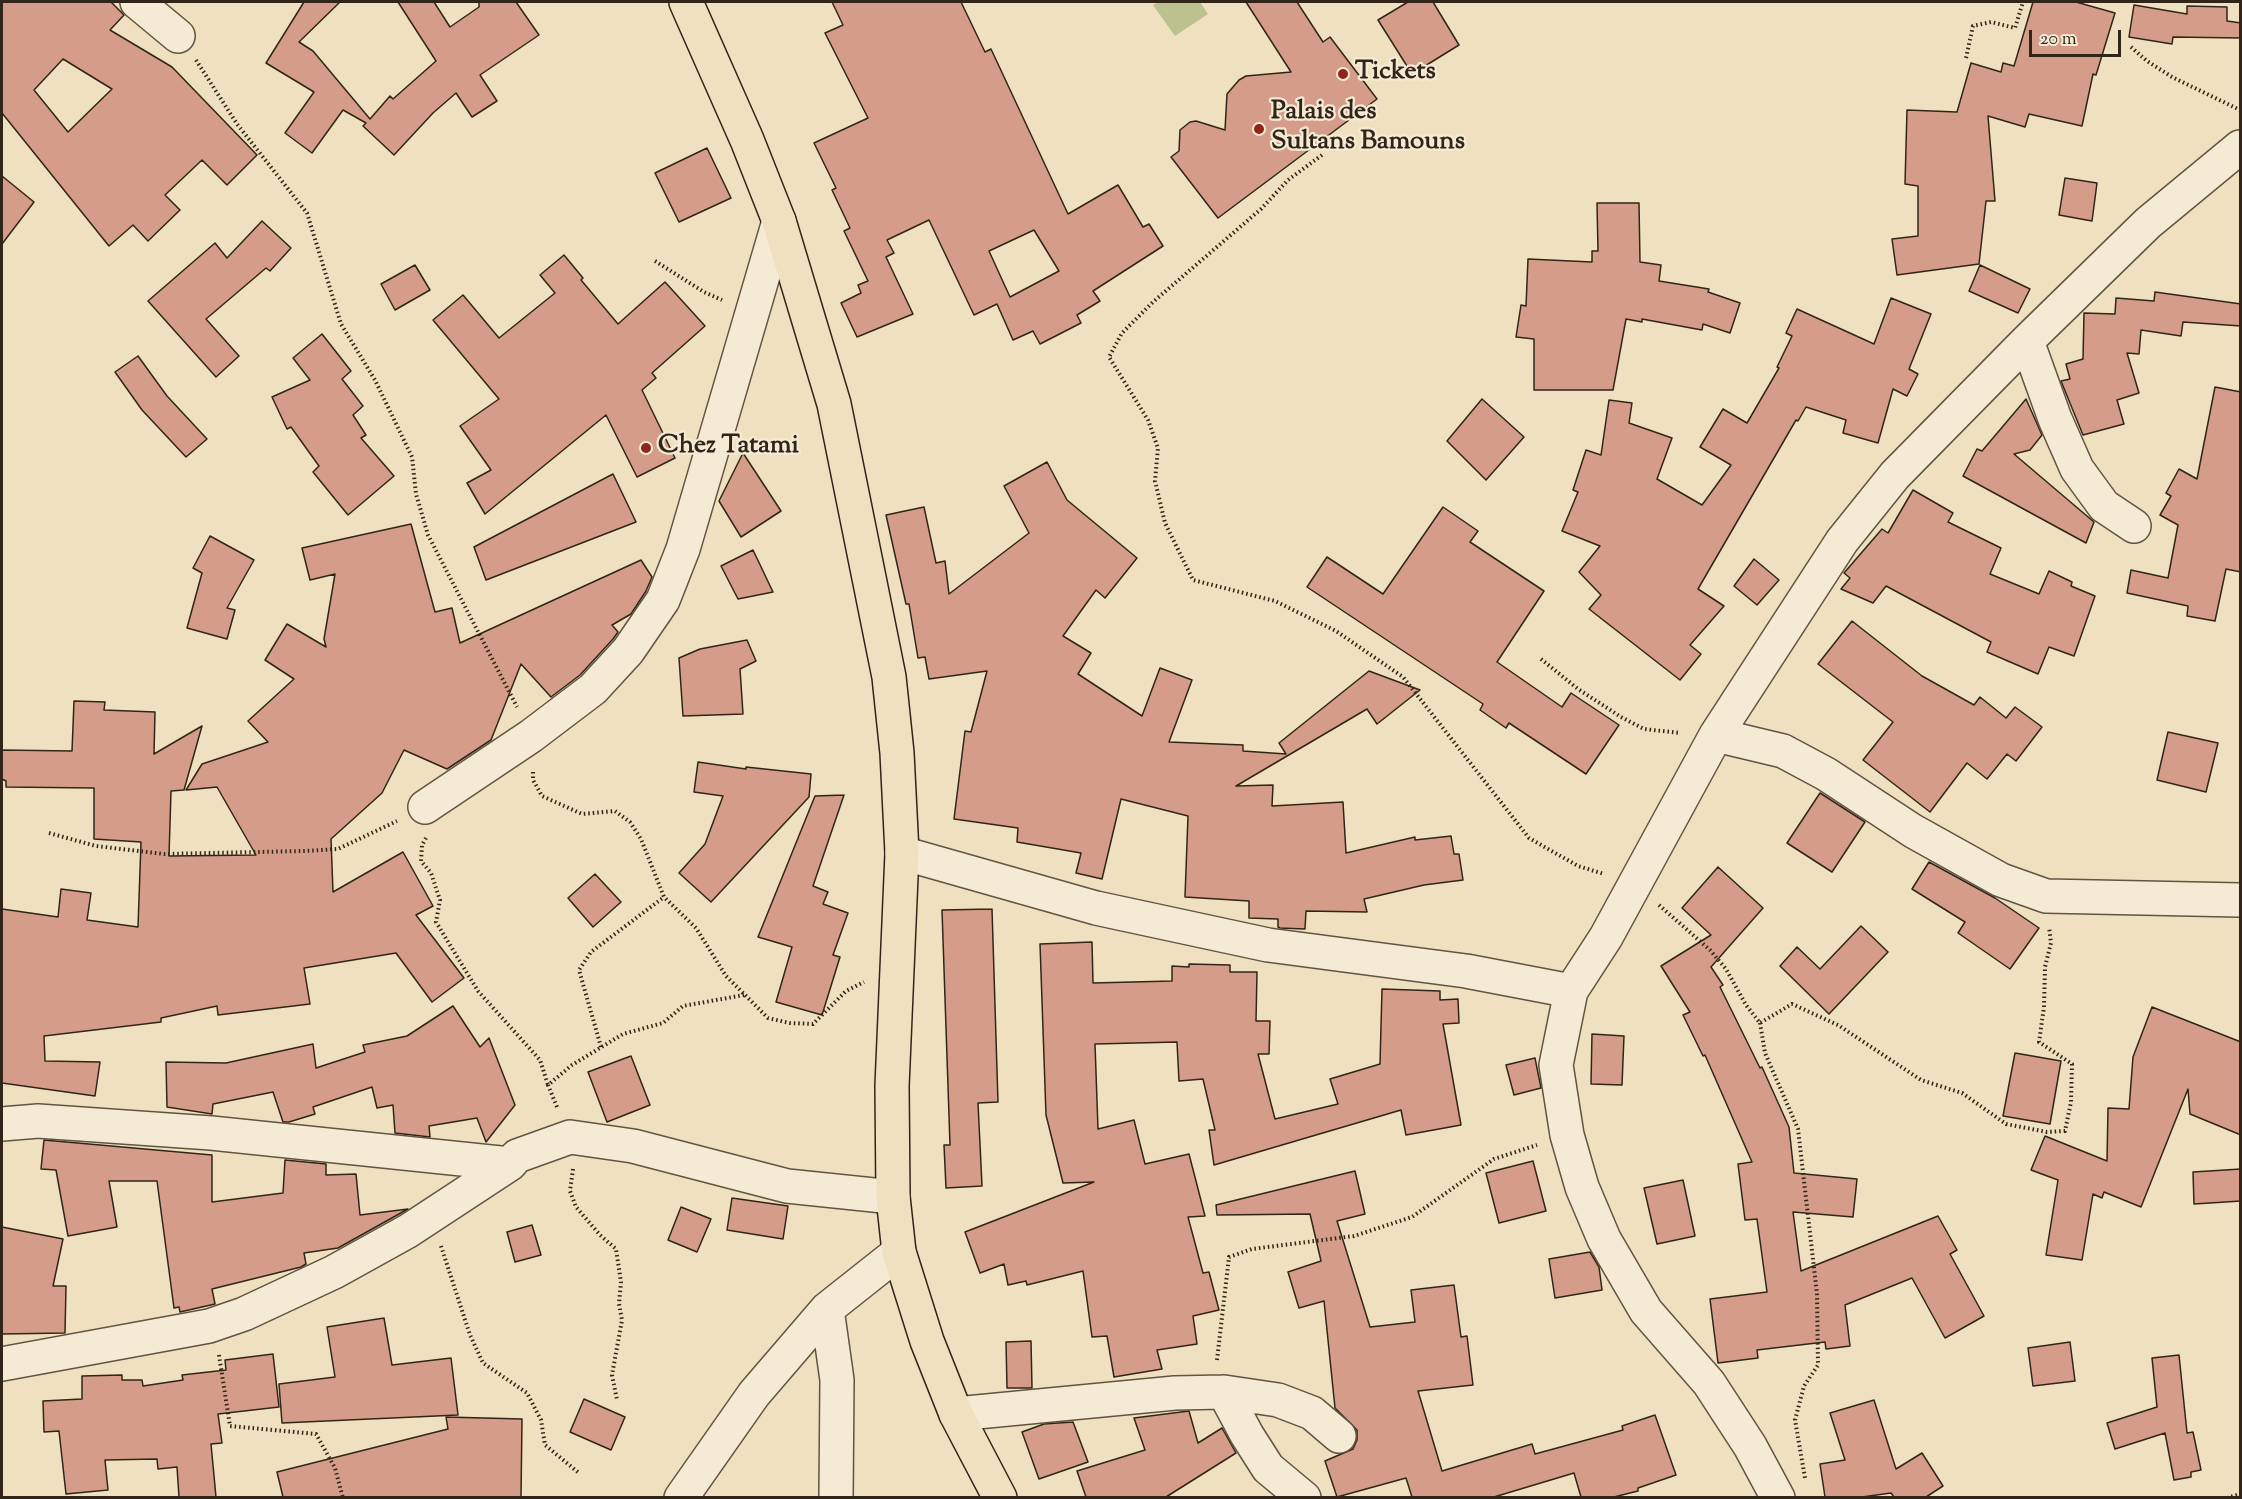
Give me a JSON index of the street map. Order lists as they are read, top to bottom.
{
  "places": ["Tickets", "Palais des Sultans Bamouns", "Chez Tatami"],
  "scale_bar": "20 m"
}
